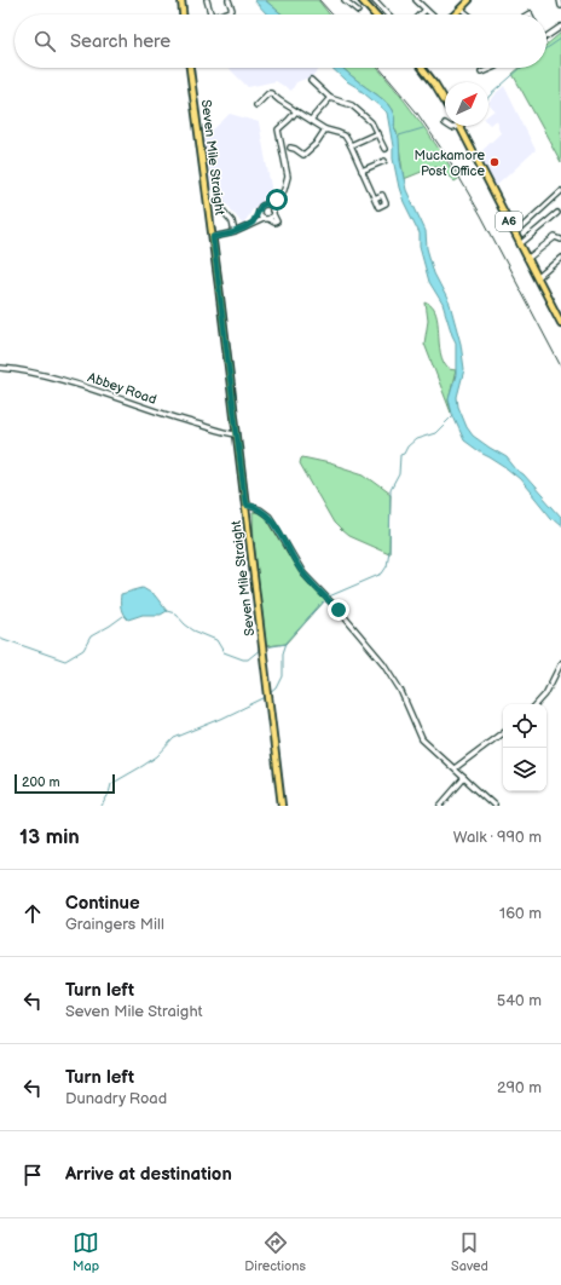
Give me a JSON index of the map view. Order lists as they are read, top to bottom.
{
  "streets": {
    "main road": ["Seven Mile Straight", "A6"],
    "street": ["Abbey Road"]
  },
  "crossings": [
    ["Seven Mile Straight", "Abbey Road"]
  ],
  "places": ["Muckamore Post Office"],
  "scale_bar": "200 m",
  "north": "top right",
  "page": {
    "search": "Search here",
    "scale": "200 m",
    "heading": ["13 min", "Walk · 990 m"],
    "list": [
      ["Continue", "Graingers Mill", "160 m"],
      ["Turn left", "Seven Mile Straight", "540 m"],
      ["Turn left", "Dunadry Road", "290 m"],
      "Arrive at destination"
    ],
    "nav": ["Map", "Directions", "Saved"]
  }
}
